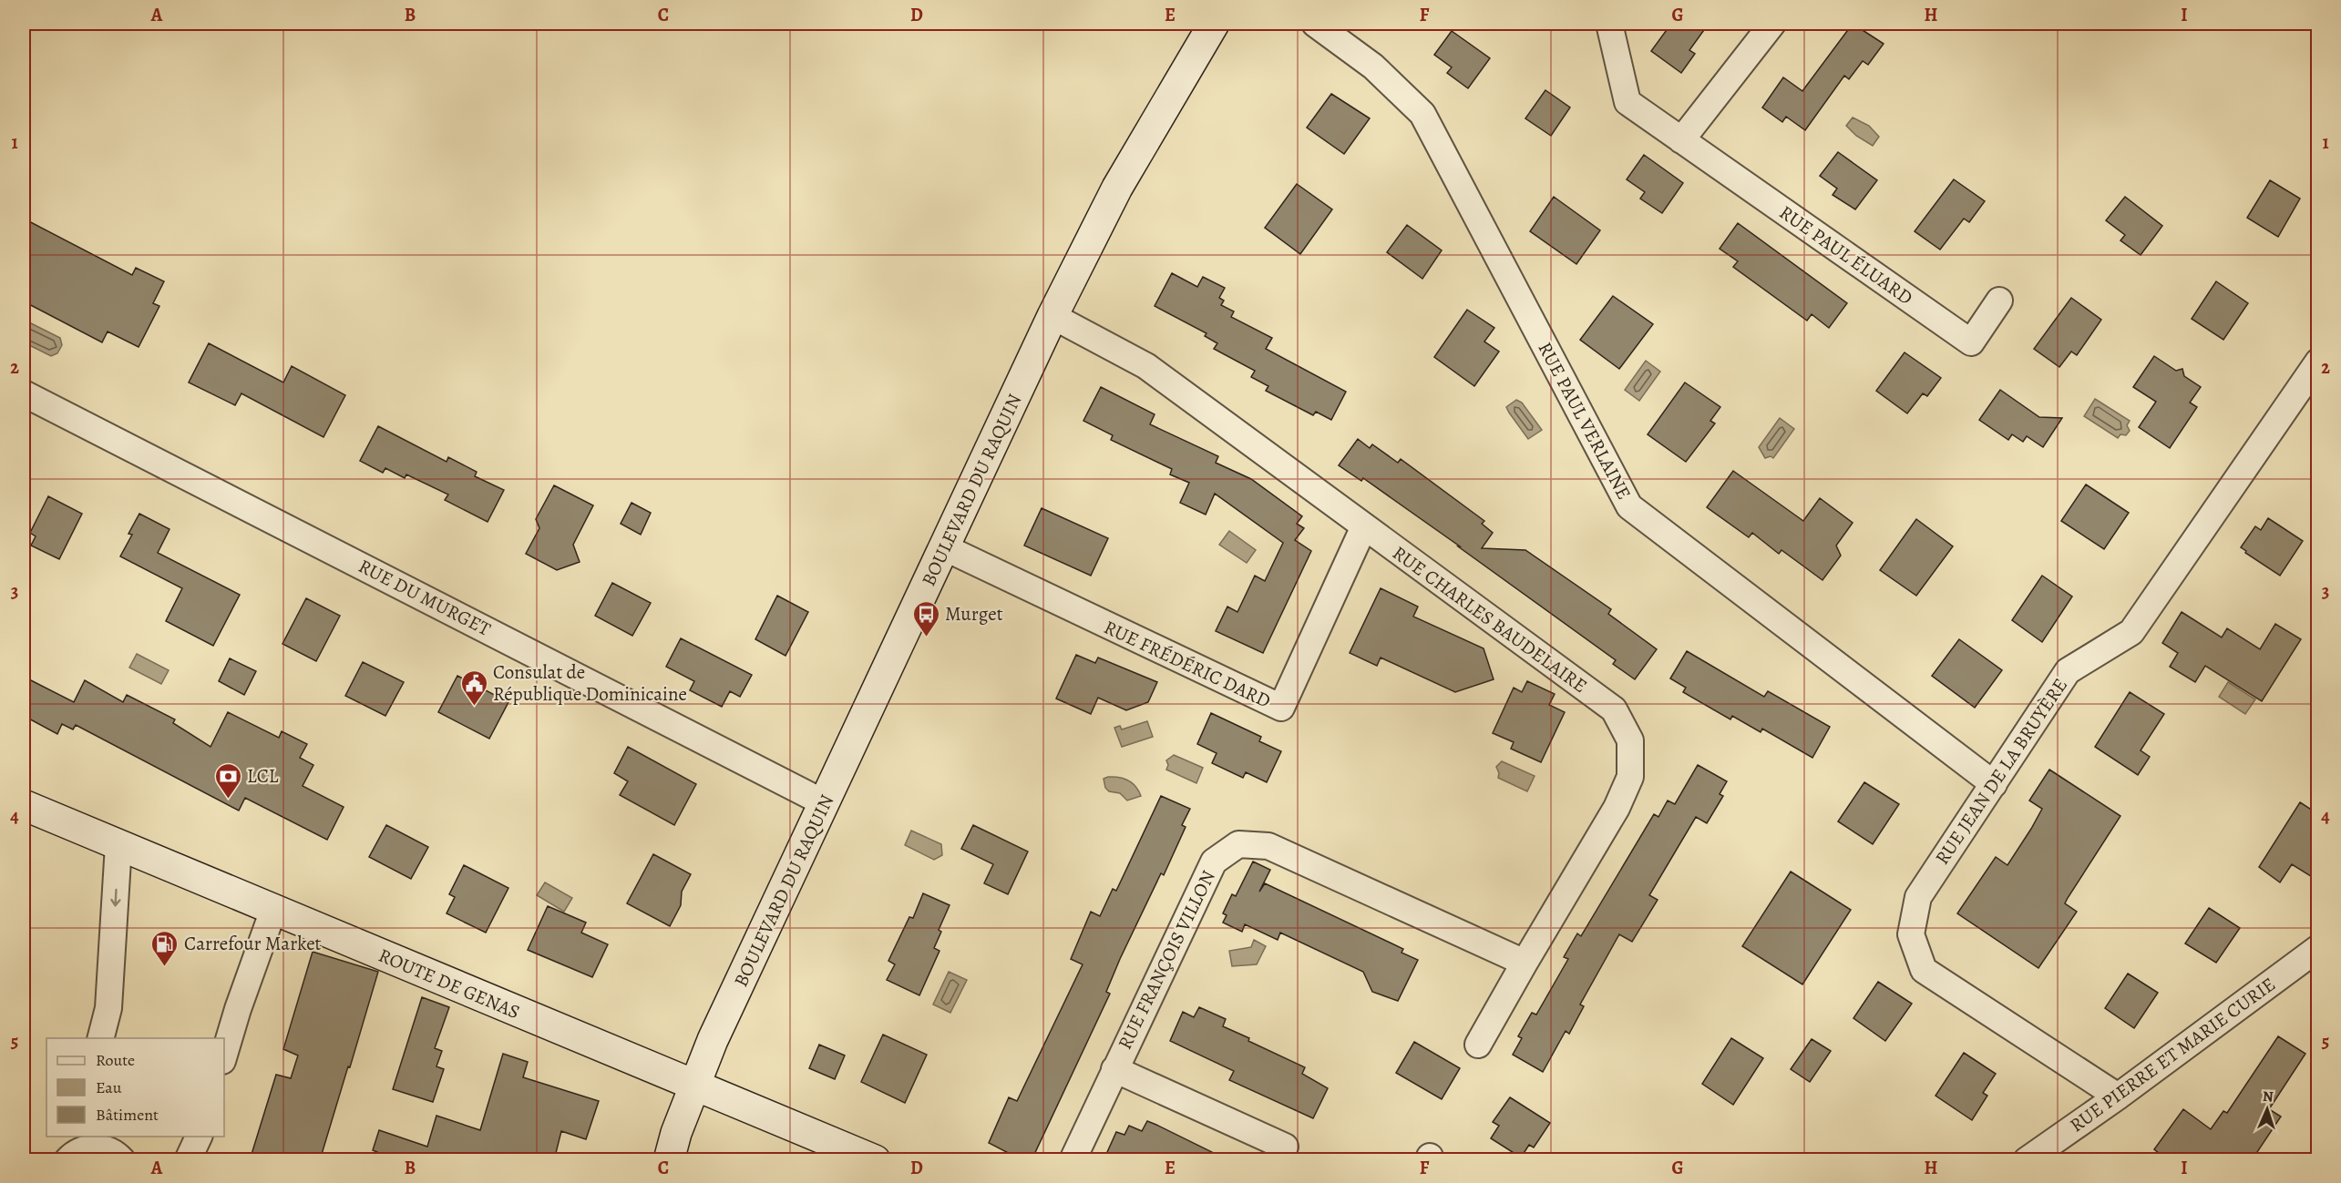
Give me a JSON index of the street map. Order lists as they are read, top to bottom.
{
  "streets": {
    "street": [
      "RUE PAUL ÉLUARD",
      "RUE PAUL VERLAINE",
      "BOULEVARD DU RAQUIN",
      "RUE DU MURGET",
      "RUE CHARLES BAUDELAIRE",
      "RUE FRÉDÉRIC DARD",
      "RUE JEAN DE LA BRUYÈRE",
      "RUE FRANÇOIS VILLON",
      "ROUTE DE GENAS",
      "RUE PIERRE ET MARIE CURIE"
    ]
  },
  "crossings": [
    ["RUE PAUL VERLAINE", "RUE JEAN DE LA BRUYÈRE"],
    ["BOULEVARD DU RAQUIN", "RUE DU MURGET"],
    ["BOULEVARD DU RAQUIN", "RUE CHARLES BAUDELAIRE"],
    ["BOULEVARD DU RAQUIN", "RUE FRÉDÉRIC DARD"],
    ["BOULEVARD DU RAQUIN", "ROUTE DE GENAS"],
    ["RUE CHARLES BAUDELAIRE", "RUE FRÉDÉRIC DARD"],
    ["RUE CHARLES BAUDELAIRE", "RUE FRANÇOIS VILLON"],
    ["RUE JEAN DE LA BRUYÈRE", "RUE PIERRE ET MARIE CURIE"]
  ],
  "places": {
    "bus stop": ["Murget"],
    "public building": ["Consulat de République Dominicaine"],
    "bank": ["LCL"],
    "fuel station": ["Carrefour Market"]
  },
  "legend": ["Route", "Eau", "Bâtiment"],
  "north": "top",
  "grid": {
    "columns": [
      "A",
      "B",
      "C",
      "D",
      "E",
      "F",
      "G",
      "H",
      "I"
    ],
    "rows": [
      "1",
      "2",
      "3",
      "4",
      "5"
    ]
  }
}
